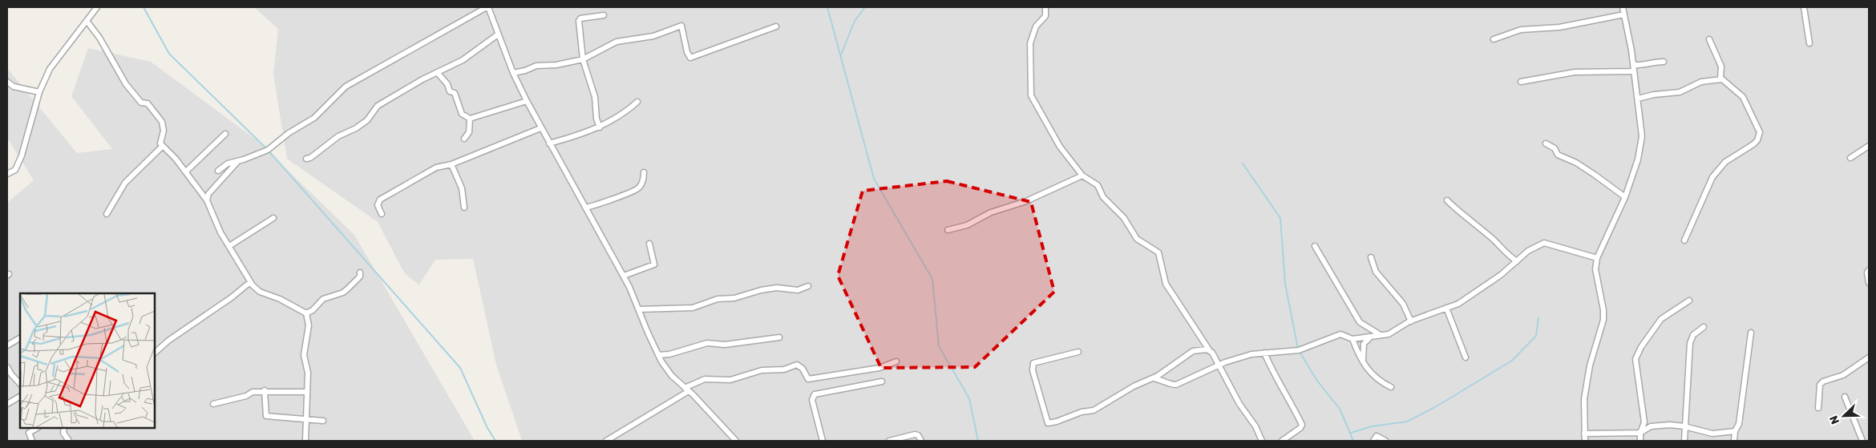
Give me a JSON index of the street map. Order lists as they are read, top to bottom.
{
  "north": "bottom left"
}
